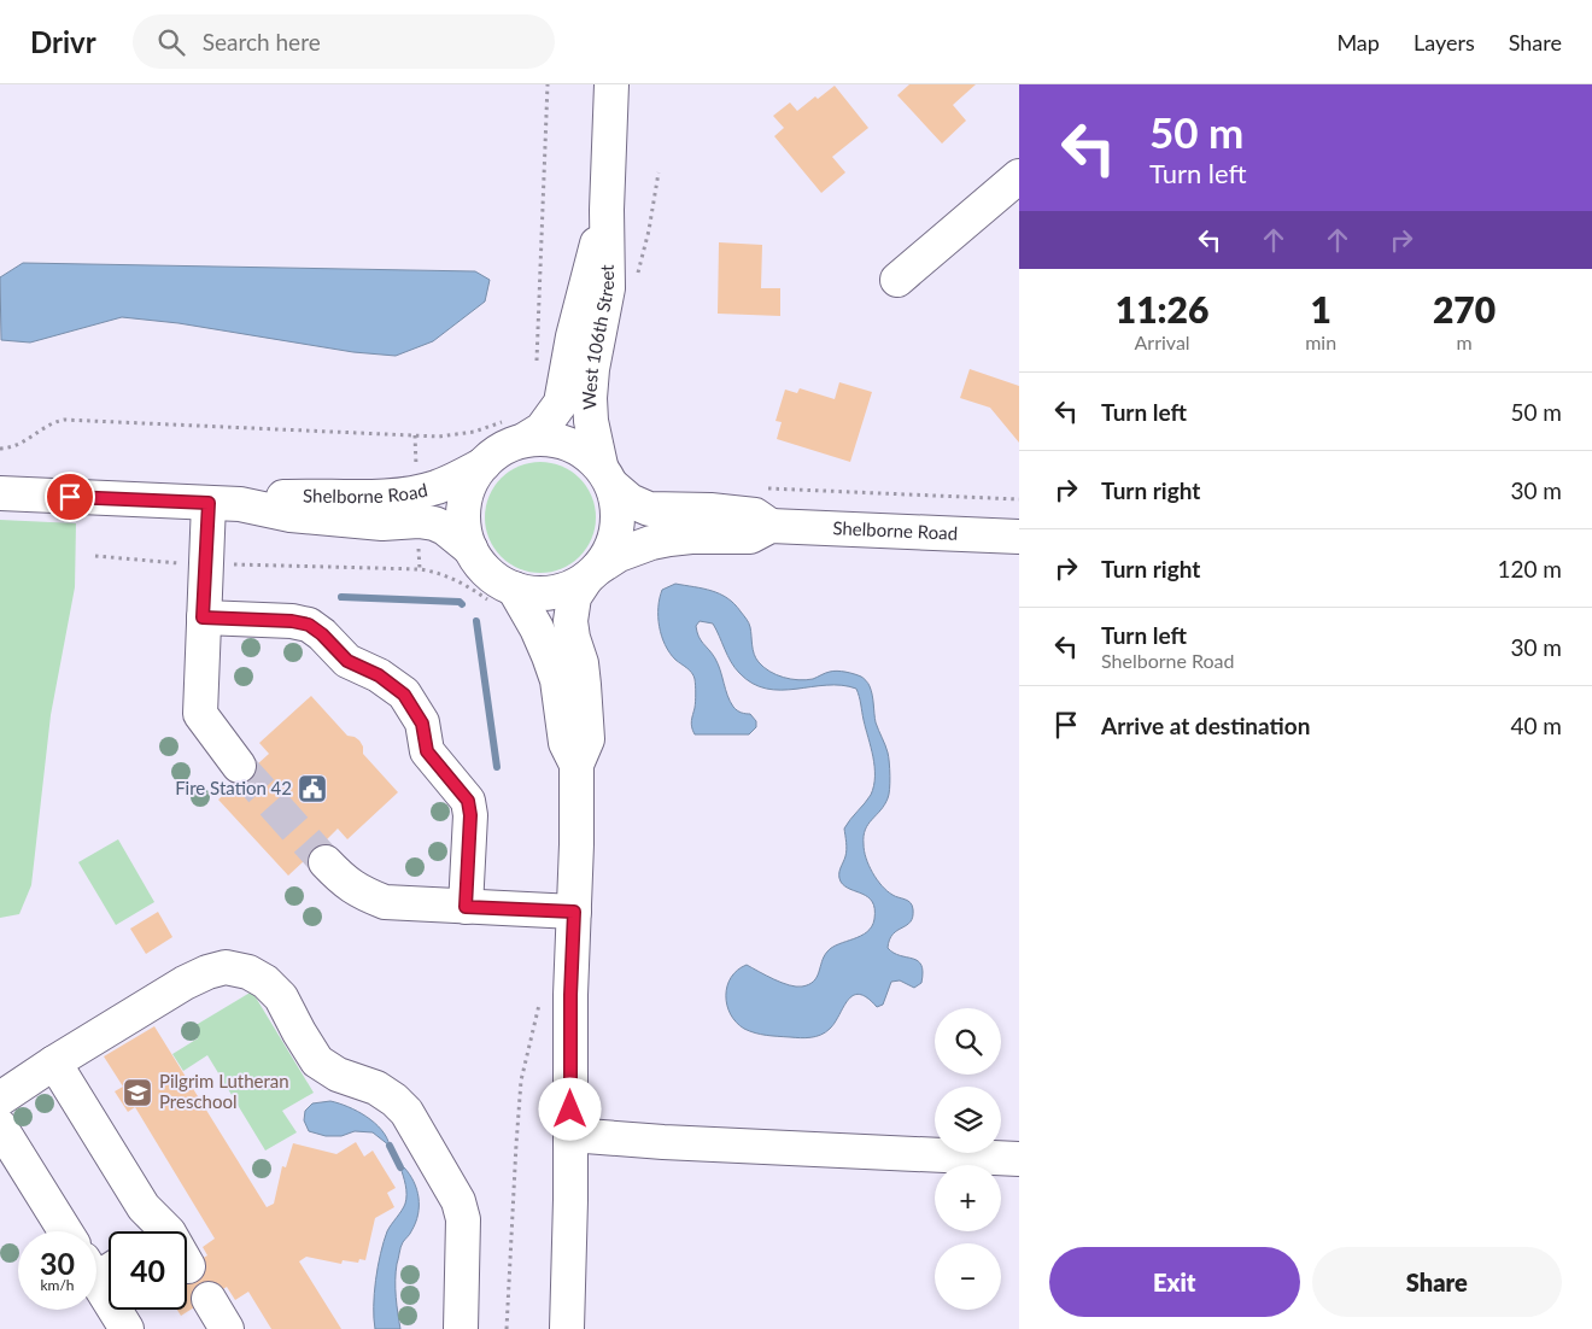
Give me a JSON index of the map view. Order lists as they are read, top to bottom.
{
  "streets": {
    "street": ["West 106th Street", "Shelborne Road"]
  },
  "crossings": [
    ["West 106th Street", "Shelborne Road"]
  ],
  "places": {
    "public building": ["Fire Station 42"],
    "school or university": ["Pilgrim Lutheran Preschool"]
  },
  "page": {
    "header": "Drivr",
    "search": "Search here",
    "nav": ["Map", "Layers", "Share"],
    "turn": ["50 m", "Turn left"],
    "eta": [
      "11:26",
      "Arrival",
      "1",
      "min",
      "270",
      "m"
    ],
    "list": [
      {
        "name": "Turn left",
        "value": "50 m"
      },
      {
        "name": "Turn right",
        "value": "30 m"
      },
      {
        "name": "Turn right",
        "value": "120 m"
      },
      {
        "name": "Turn left",
        "note": "Shelborne Road",
        "value": "30 m"
      },
      {
        "name": "Arrive at destination",
        "value": "40 m"
      }
    ],
    "map_buttons": ["+", "−"],
    "speed": "30 km/h",
    "limit": "40",
    "buttons": ["Exit", "Share"]
  }
}
